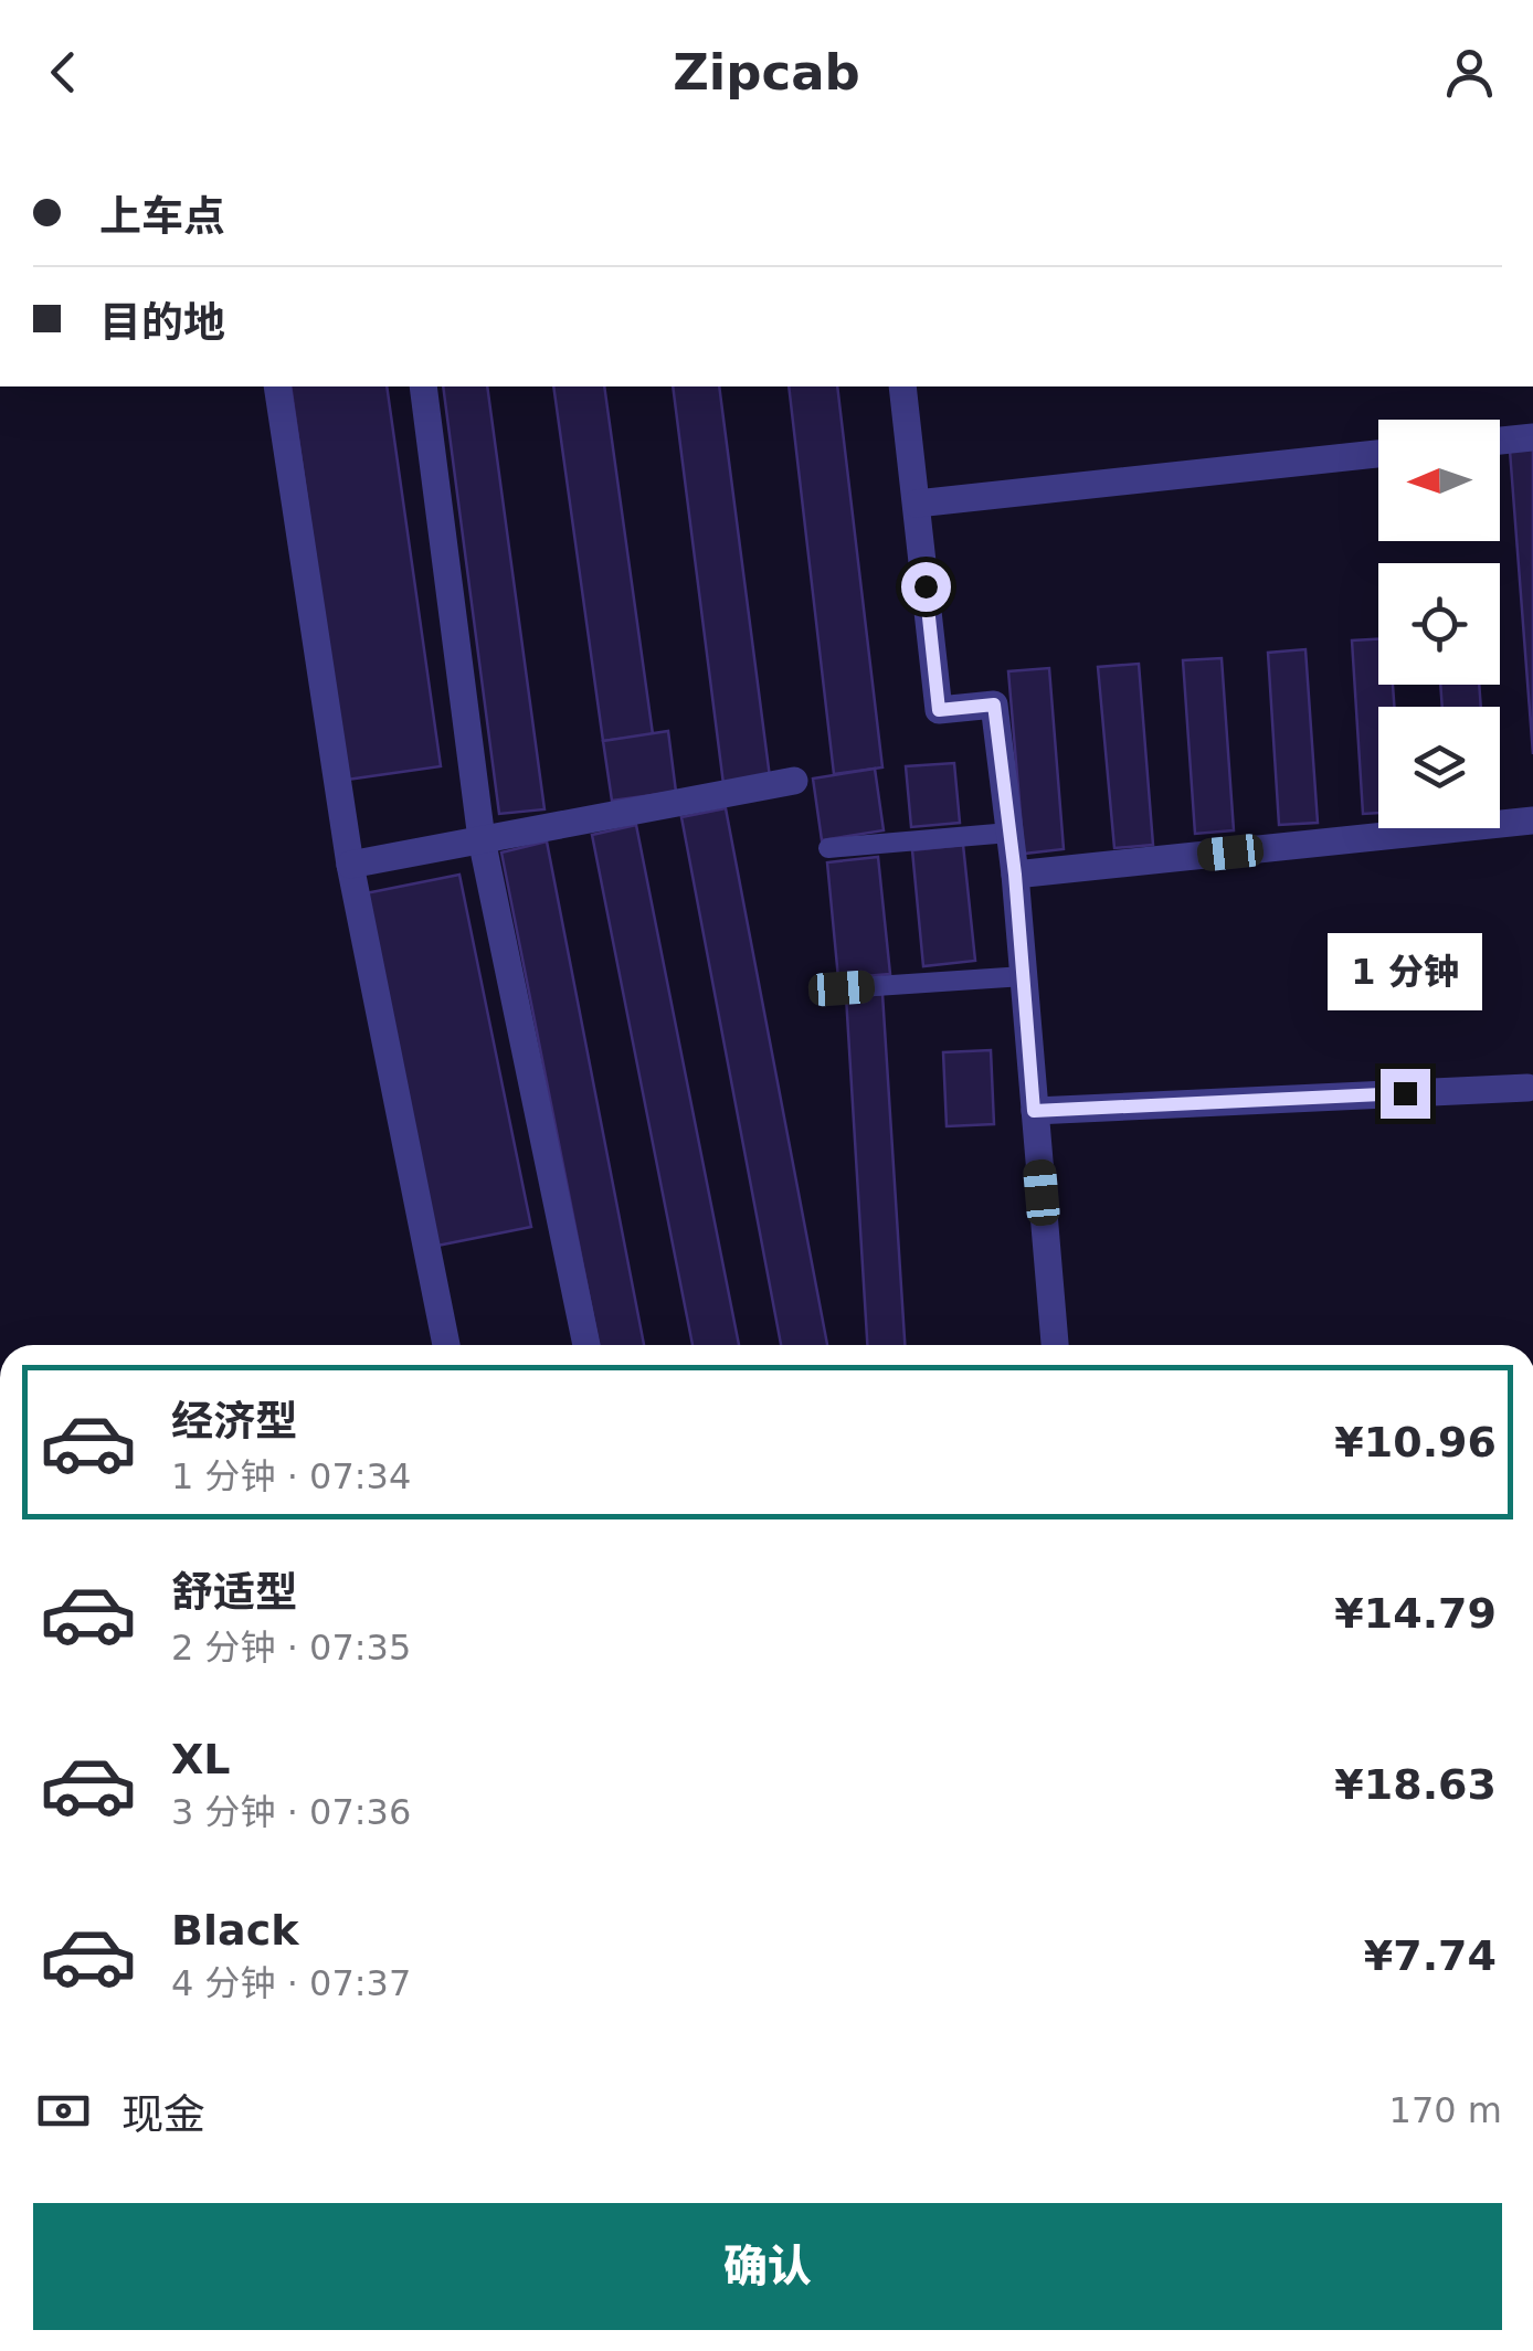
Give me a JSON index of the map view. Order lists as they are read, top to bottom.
{
  "north": "left",
  "page": {
    "header": "Zipcab",
    "banner": ["上车点", "目的地"],
    "bubble": "1 分钟",
    "list": [
      {
        "name": "经济型",
        "note": "1 分钟 · 07:34",
        "value": "¥10.96"
      },
      {
        "name": "舒适型",
        "note": "2 分钟 · 07:35",
        "value": "¥14.79"
      },
      {
        "name": "XL",
        "note": "3 分钟 · 07:36",
        "value": "¥18.63"
      },
      {
        "name": "Black",
        "note": "4 分钟 · 07:37",
        "value": "¥7.74"
      }
    ],
    "pay": ["现金", "170 m"],
    "buttons": "确认"
  }
}
